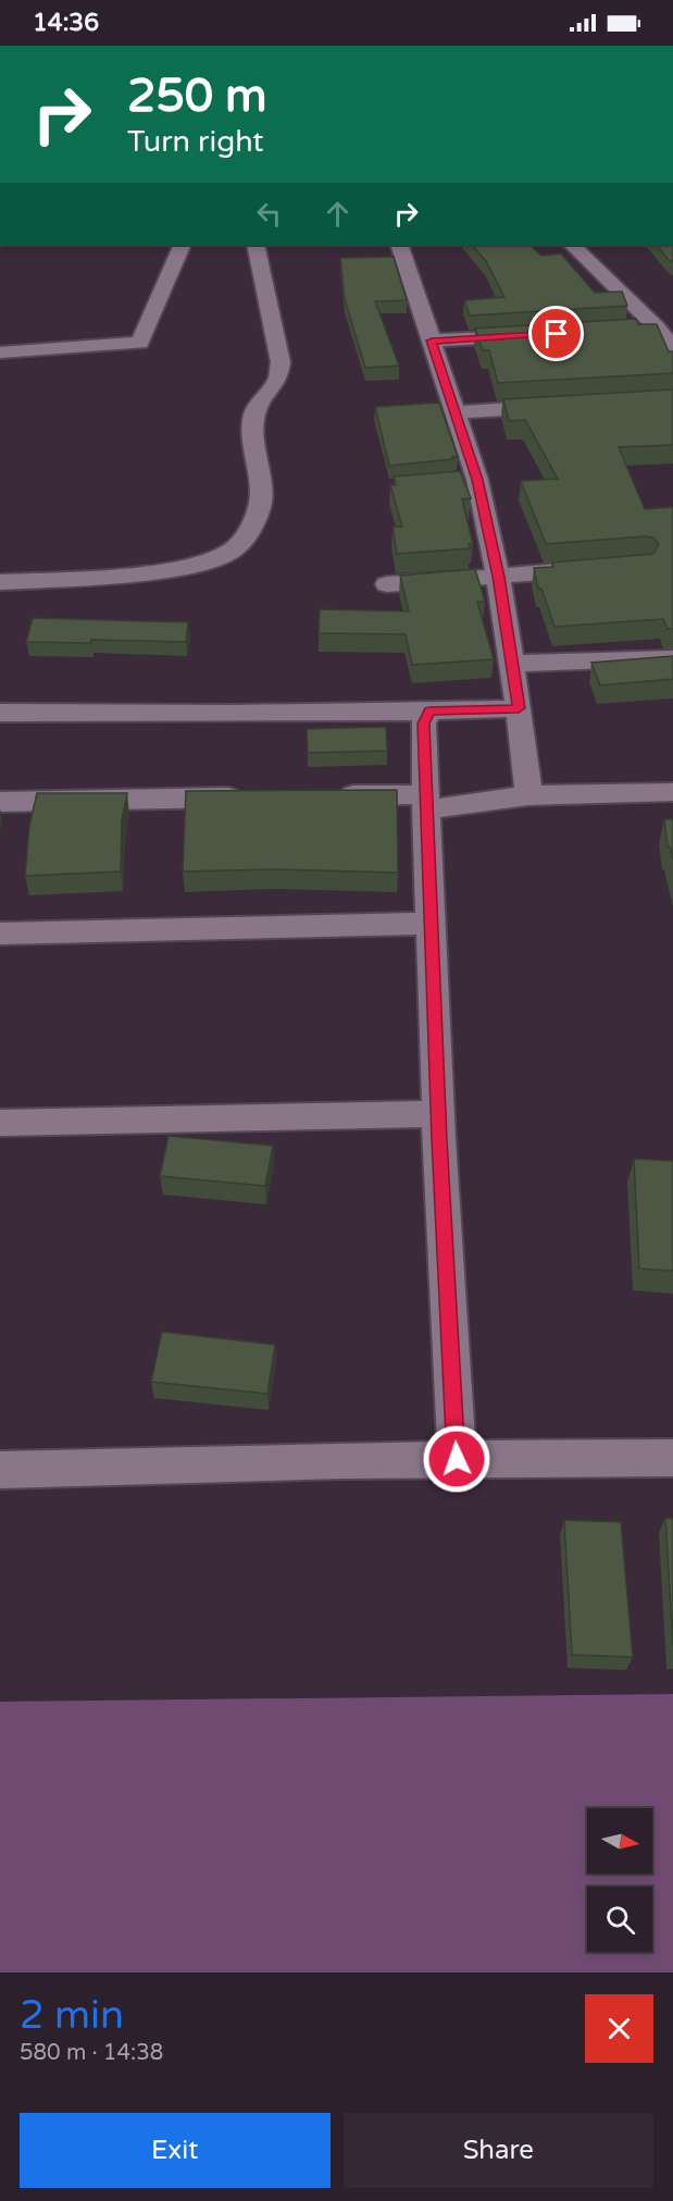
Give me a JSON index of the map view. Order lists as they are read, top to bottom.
{
  "north": "right",
  "page": {
    "status": "14:36",
    "turn": ["250 m", "Turn right"],
    "heading": ["2 min", "580 m · 14:38"],
    "buttons": ["Exit", "Share"]
  }
}
